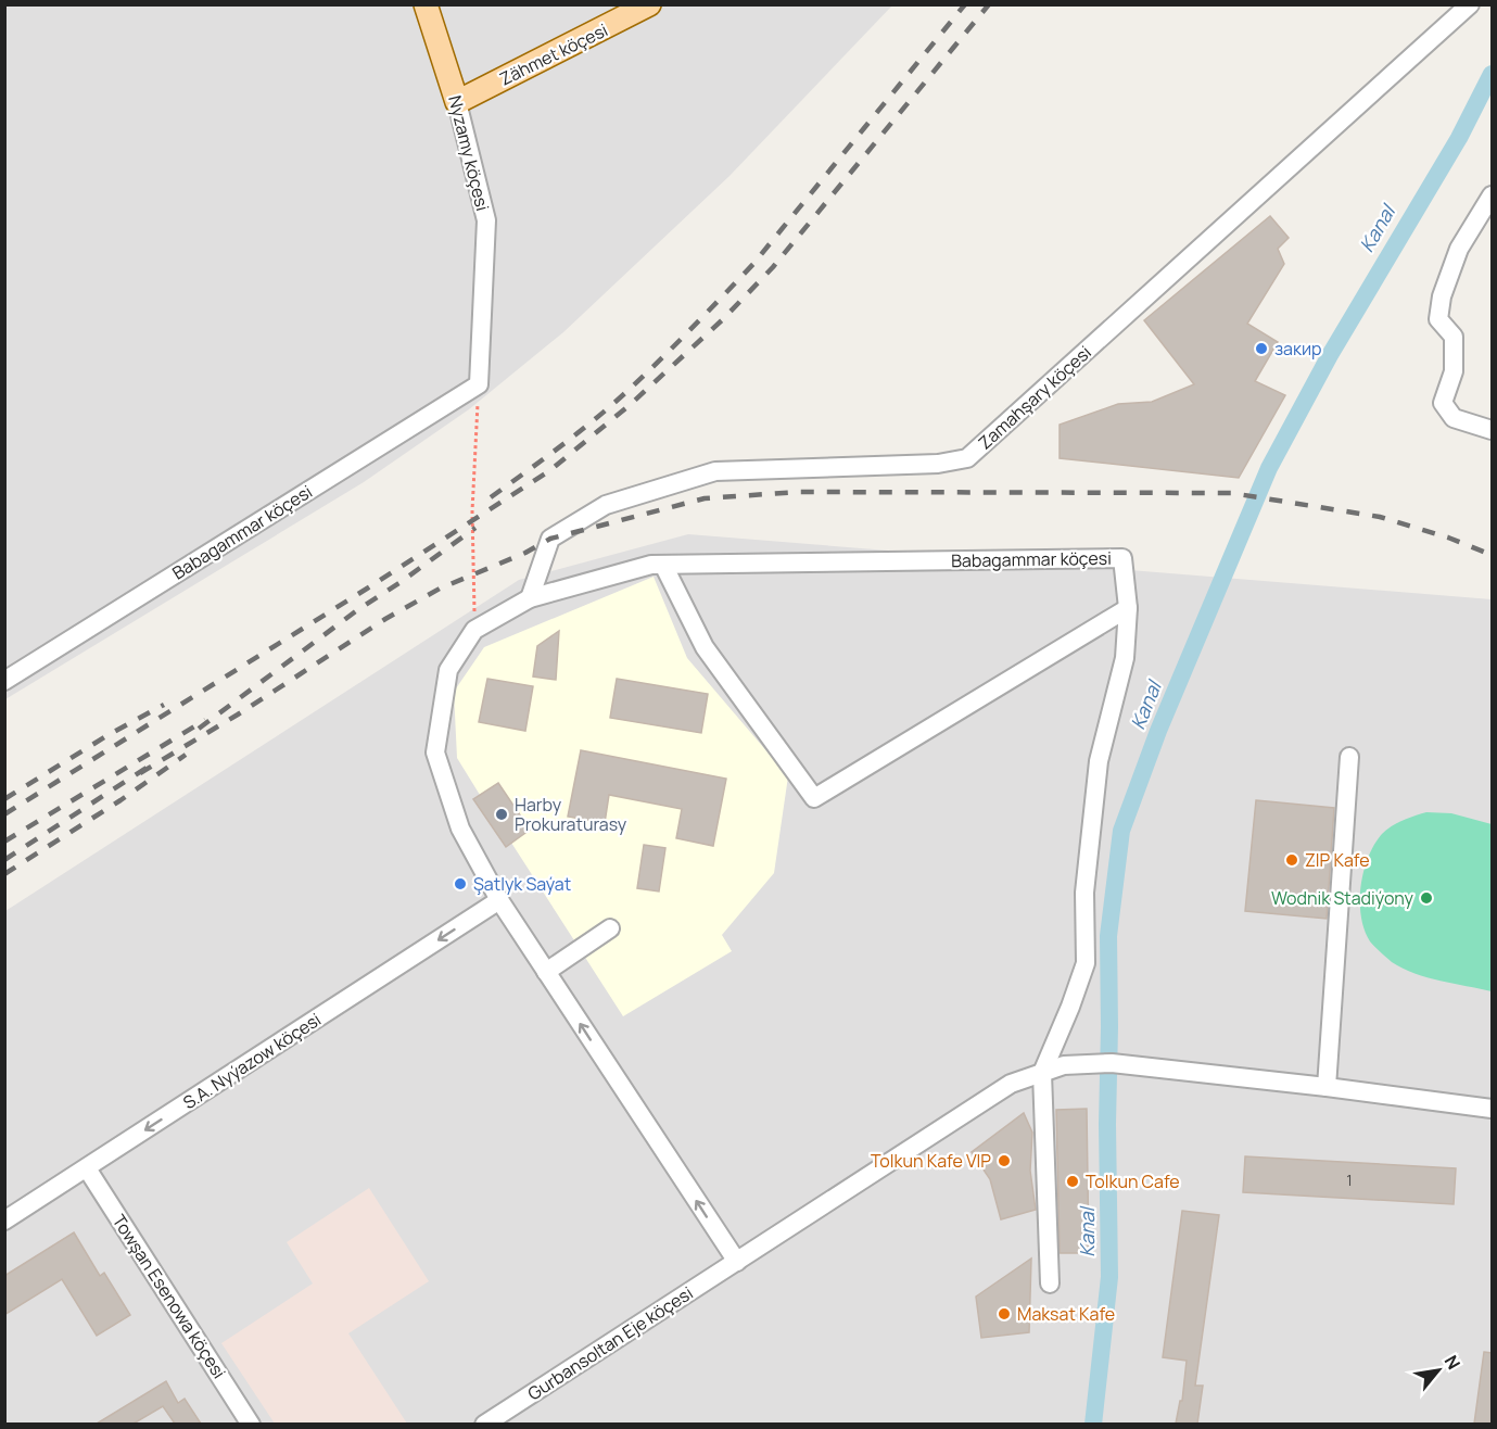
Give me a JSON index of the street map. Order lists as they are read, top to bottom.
{
  "streets": {
    "main road": ["Zähmet köçesi", "Nyzamy köçesi"],
    "street": [
      "Zamahşary köçesi",
      "Babagammar köçesi",
      "S.A. Nyýazow köçesi",
      "Towşan Esenowa köçesi",
      "Gurbansoltan Eje köçesi"
    ]
  },
  "crossings": [
    ["Zähmet köçesi", "Nyzamy köçesi"],
    ["Nyzamy köçesi", "Babagammar köçesi"],
    ["Zamahşary köçesi", "Babagammar köçesi"],
    ["Babagammar köçesi", "S.A. Nyýazow köçesi"],
    ["Babagammar köçesi", "Gurbansoltan Eje köçesi"],
    ["S.A. Nyýazow köçesi", "Towşan Esenowa köçesi"]
  ],
  "one_way": ["S.A. Nyýazow köçesi"],
  "water": ["Kanal"],
  "places": [
    "закир",
    "Harby Prokuraturasy",
    "ZIP Kafe",
    "Şatlyk Saýat",
    "Wodnik Stadiýony",
    "Tolkun Kafe VIP",
    "Tolkun Cafe",
    "Maksat Kafe"
  ],
  "house_numbers": ["1"],
  "north": "top right"
}
